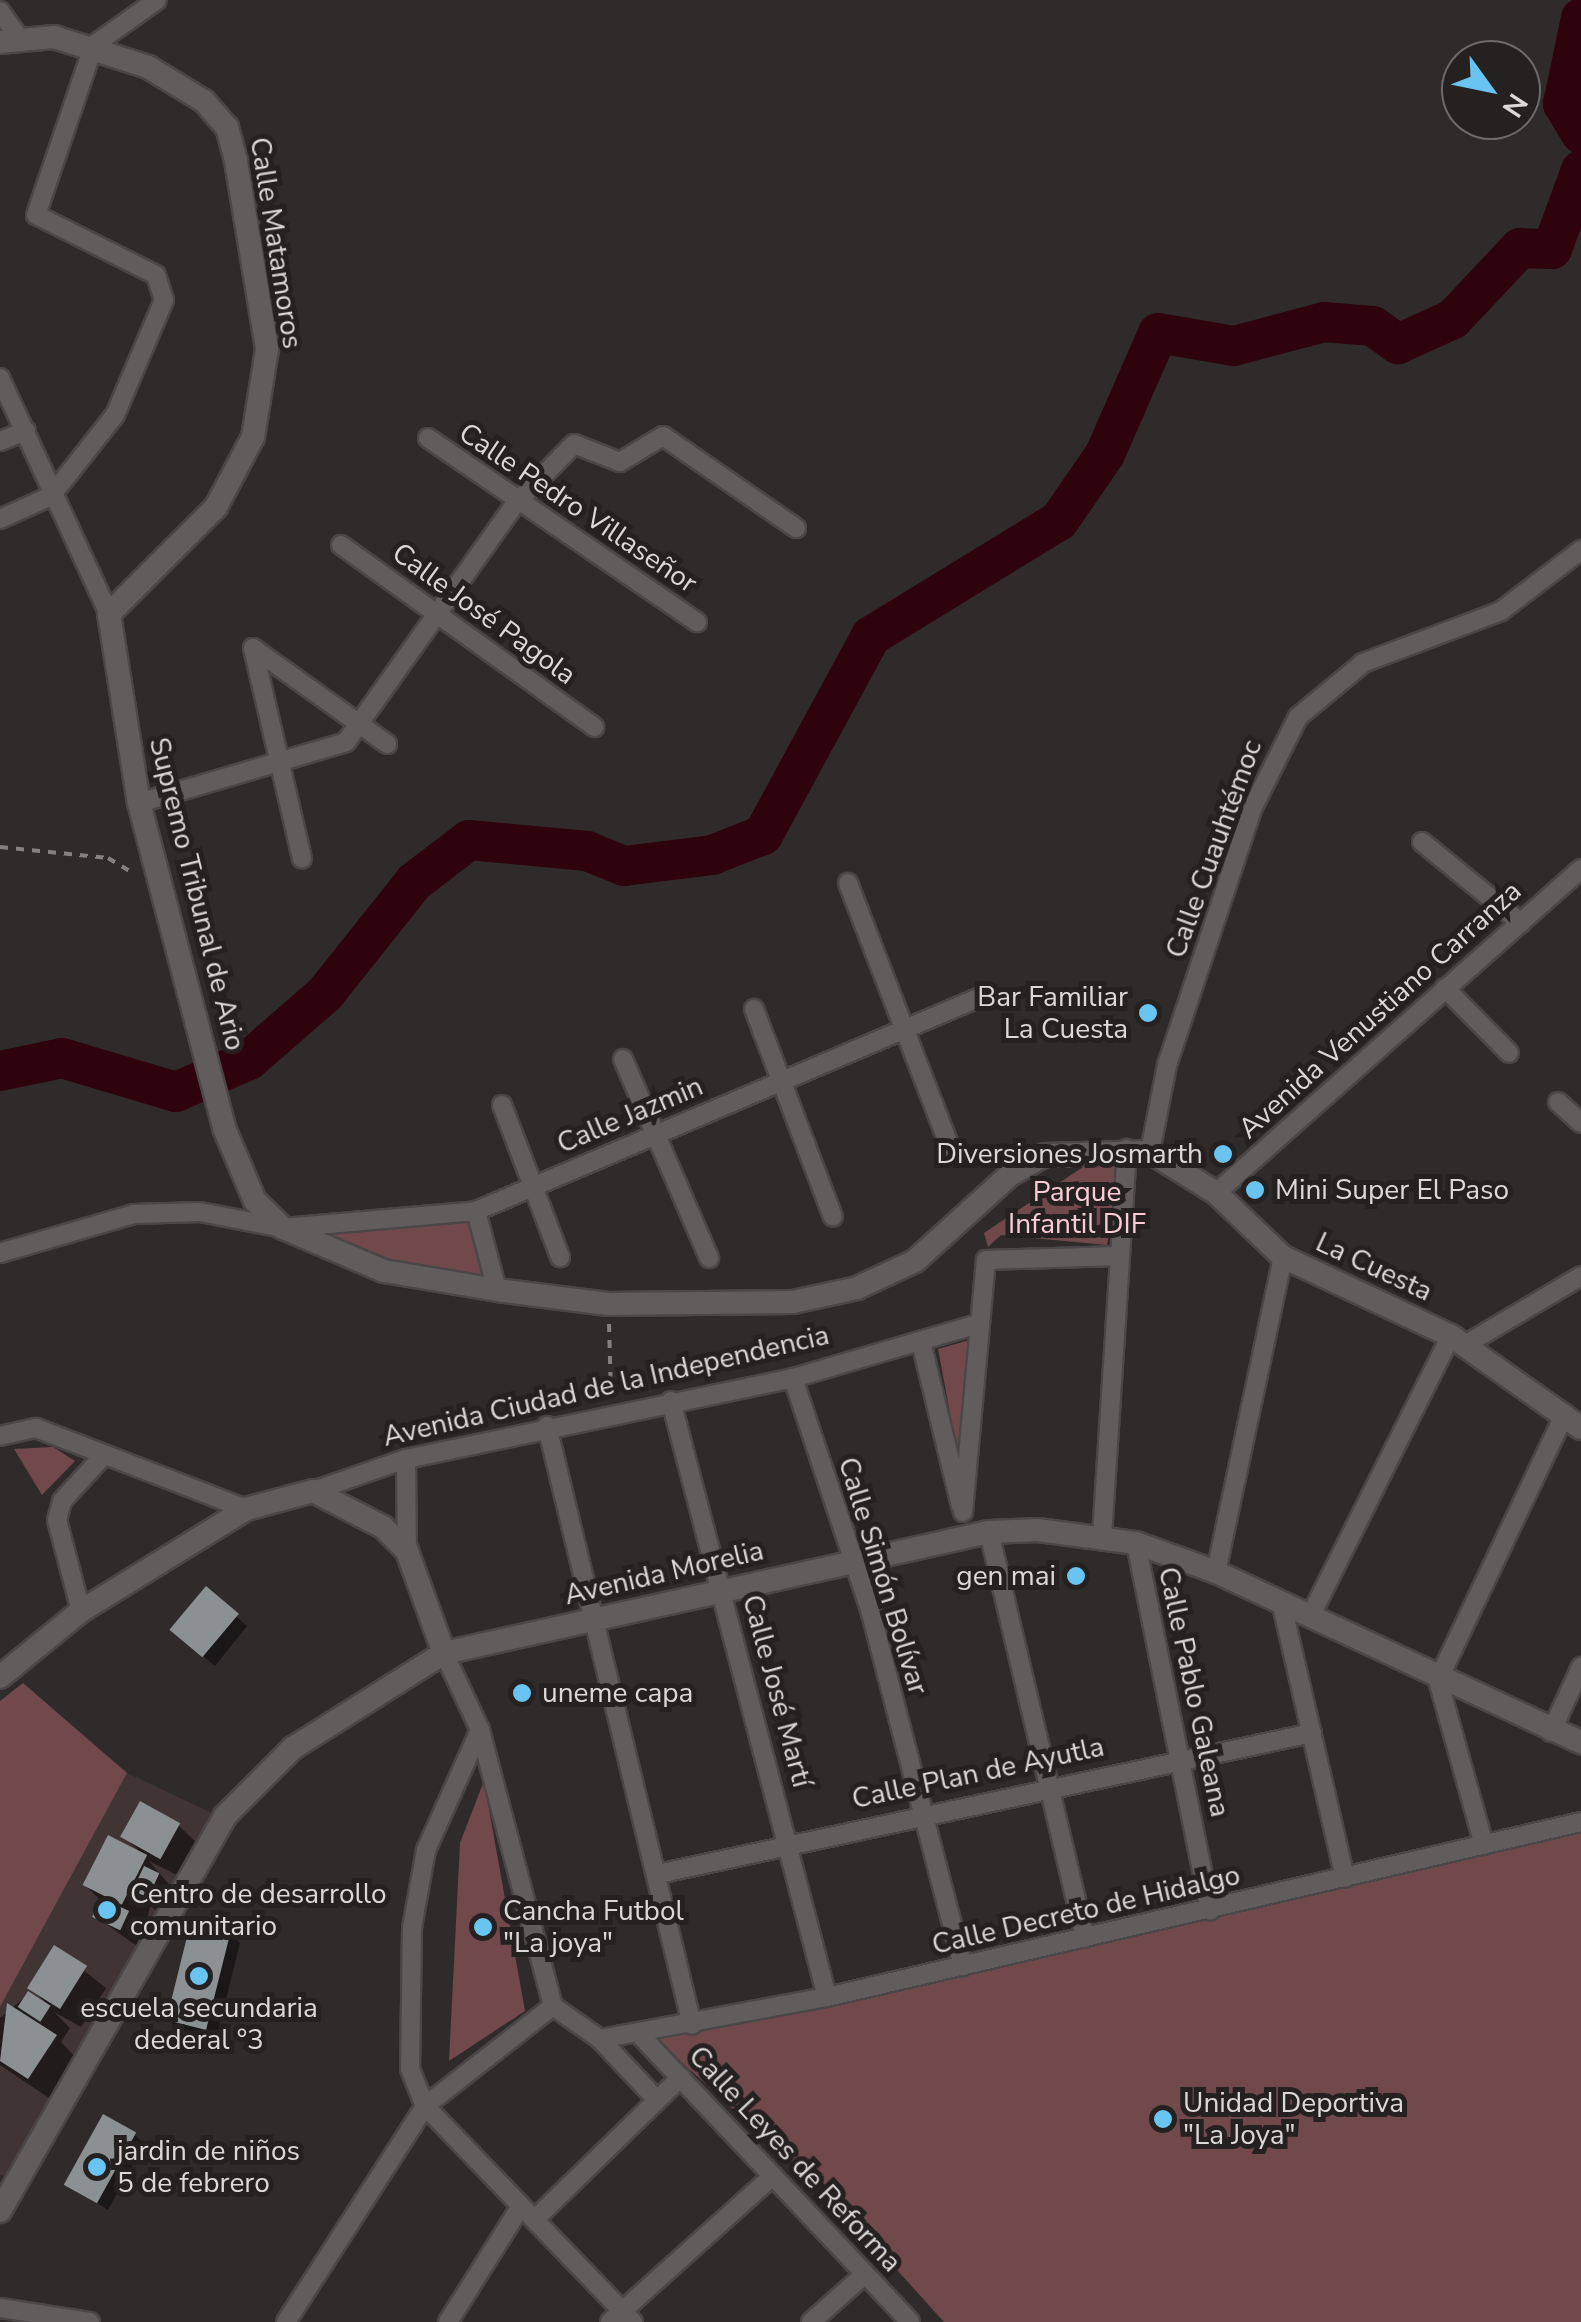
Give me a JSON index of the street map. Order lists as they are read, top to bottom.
{
  "streets": {
    "street": [
      "Calle Matamoros",
      "Calle Pedro Villaseñor",
      "Calle José Pagola",
      "Calle Cuauhtémoc",
      "Supremo Tribunal de Ario",
      "Avenida Venustiano Carranza",
      "Calle Jazmin",
      "La Cuesta",
      "Avenida Ciudad de la Independencia",
      "Avenida Morelia",
      "Calle Simón Bolívar",
      "Calle José Martí",
      "Calle Pablo Galeana",
      "Calle Plan de Ayutla",
      "Calle Decreto de Hidalgo",
      "Calle Leyes de Reforma"
    ]
  },
  "crossings": [
    ["Calle Matamoros", "Supremo Tribunal de Ario"],
    ["Calle Cuauhtémoc", "La Cuesta"],
    ["Supremo Tribunal de Ario", "Calle Jazmin"],
    ["Avenida Venustiano Carranza", "La Cuesta"],
    ["Avenida Ciudad de la Independencia", "Calle Simón Bolívar"],
    ["Avenida Ciudad de la Independencia", "Calle José Martí"],
    ["Avenida Morelia", "Calle Simón Bolívar"],
    ["Avenida Morelia", "Calle José Martí"],
    ["Avenida Morelia", "Calle Pablo Galeana"],
    ["Calle Simón Bolívar", "Calle Plan de Ayutla"],
    ["Calle Simón Bolívar", "Calle Decreto de Hidalgo"],
    ["Calle José Martí", "Calle Plan de Ayutla"],
    ["Calle José Martí", "Calle Decreto de Hidalgo"],
    ["Calle Pablo Galeana", "Calle Plan de Ayutla"],
    ["Calle Pablo Galeana", "Calle Decreto de Hidalgo"],
    ["Calle Decreto de Hidalgo", "Calle Leyes de Reforma"]
  ],
  "parks": ["Parque Infantil DIF"],
  "places": [
    "Bar Familiar La Cuesta",
    "Diversiones Josmarth",
    "Mini Super El Paso",
    "gen mai",
    "uneme capa",
    "Centro de desarrollo comunitario",
    "Cancha Futbol \"La joya\"",
    "escuela secundaria dederal °3",
    "Unidad Deportiva \"La Joya\"",
    "jardin de niños 5 de febrero"
  ],
  "north": "bottom right"
}
